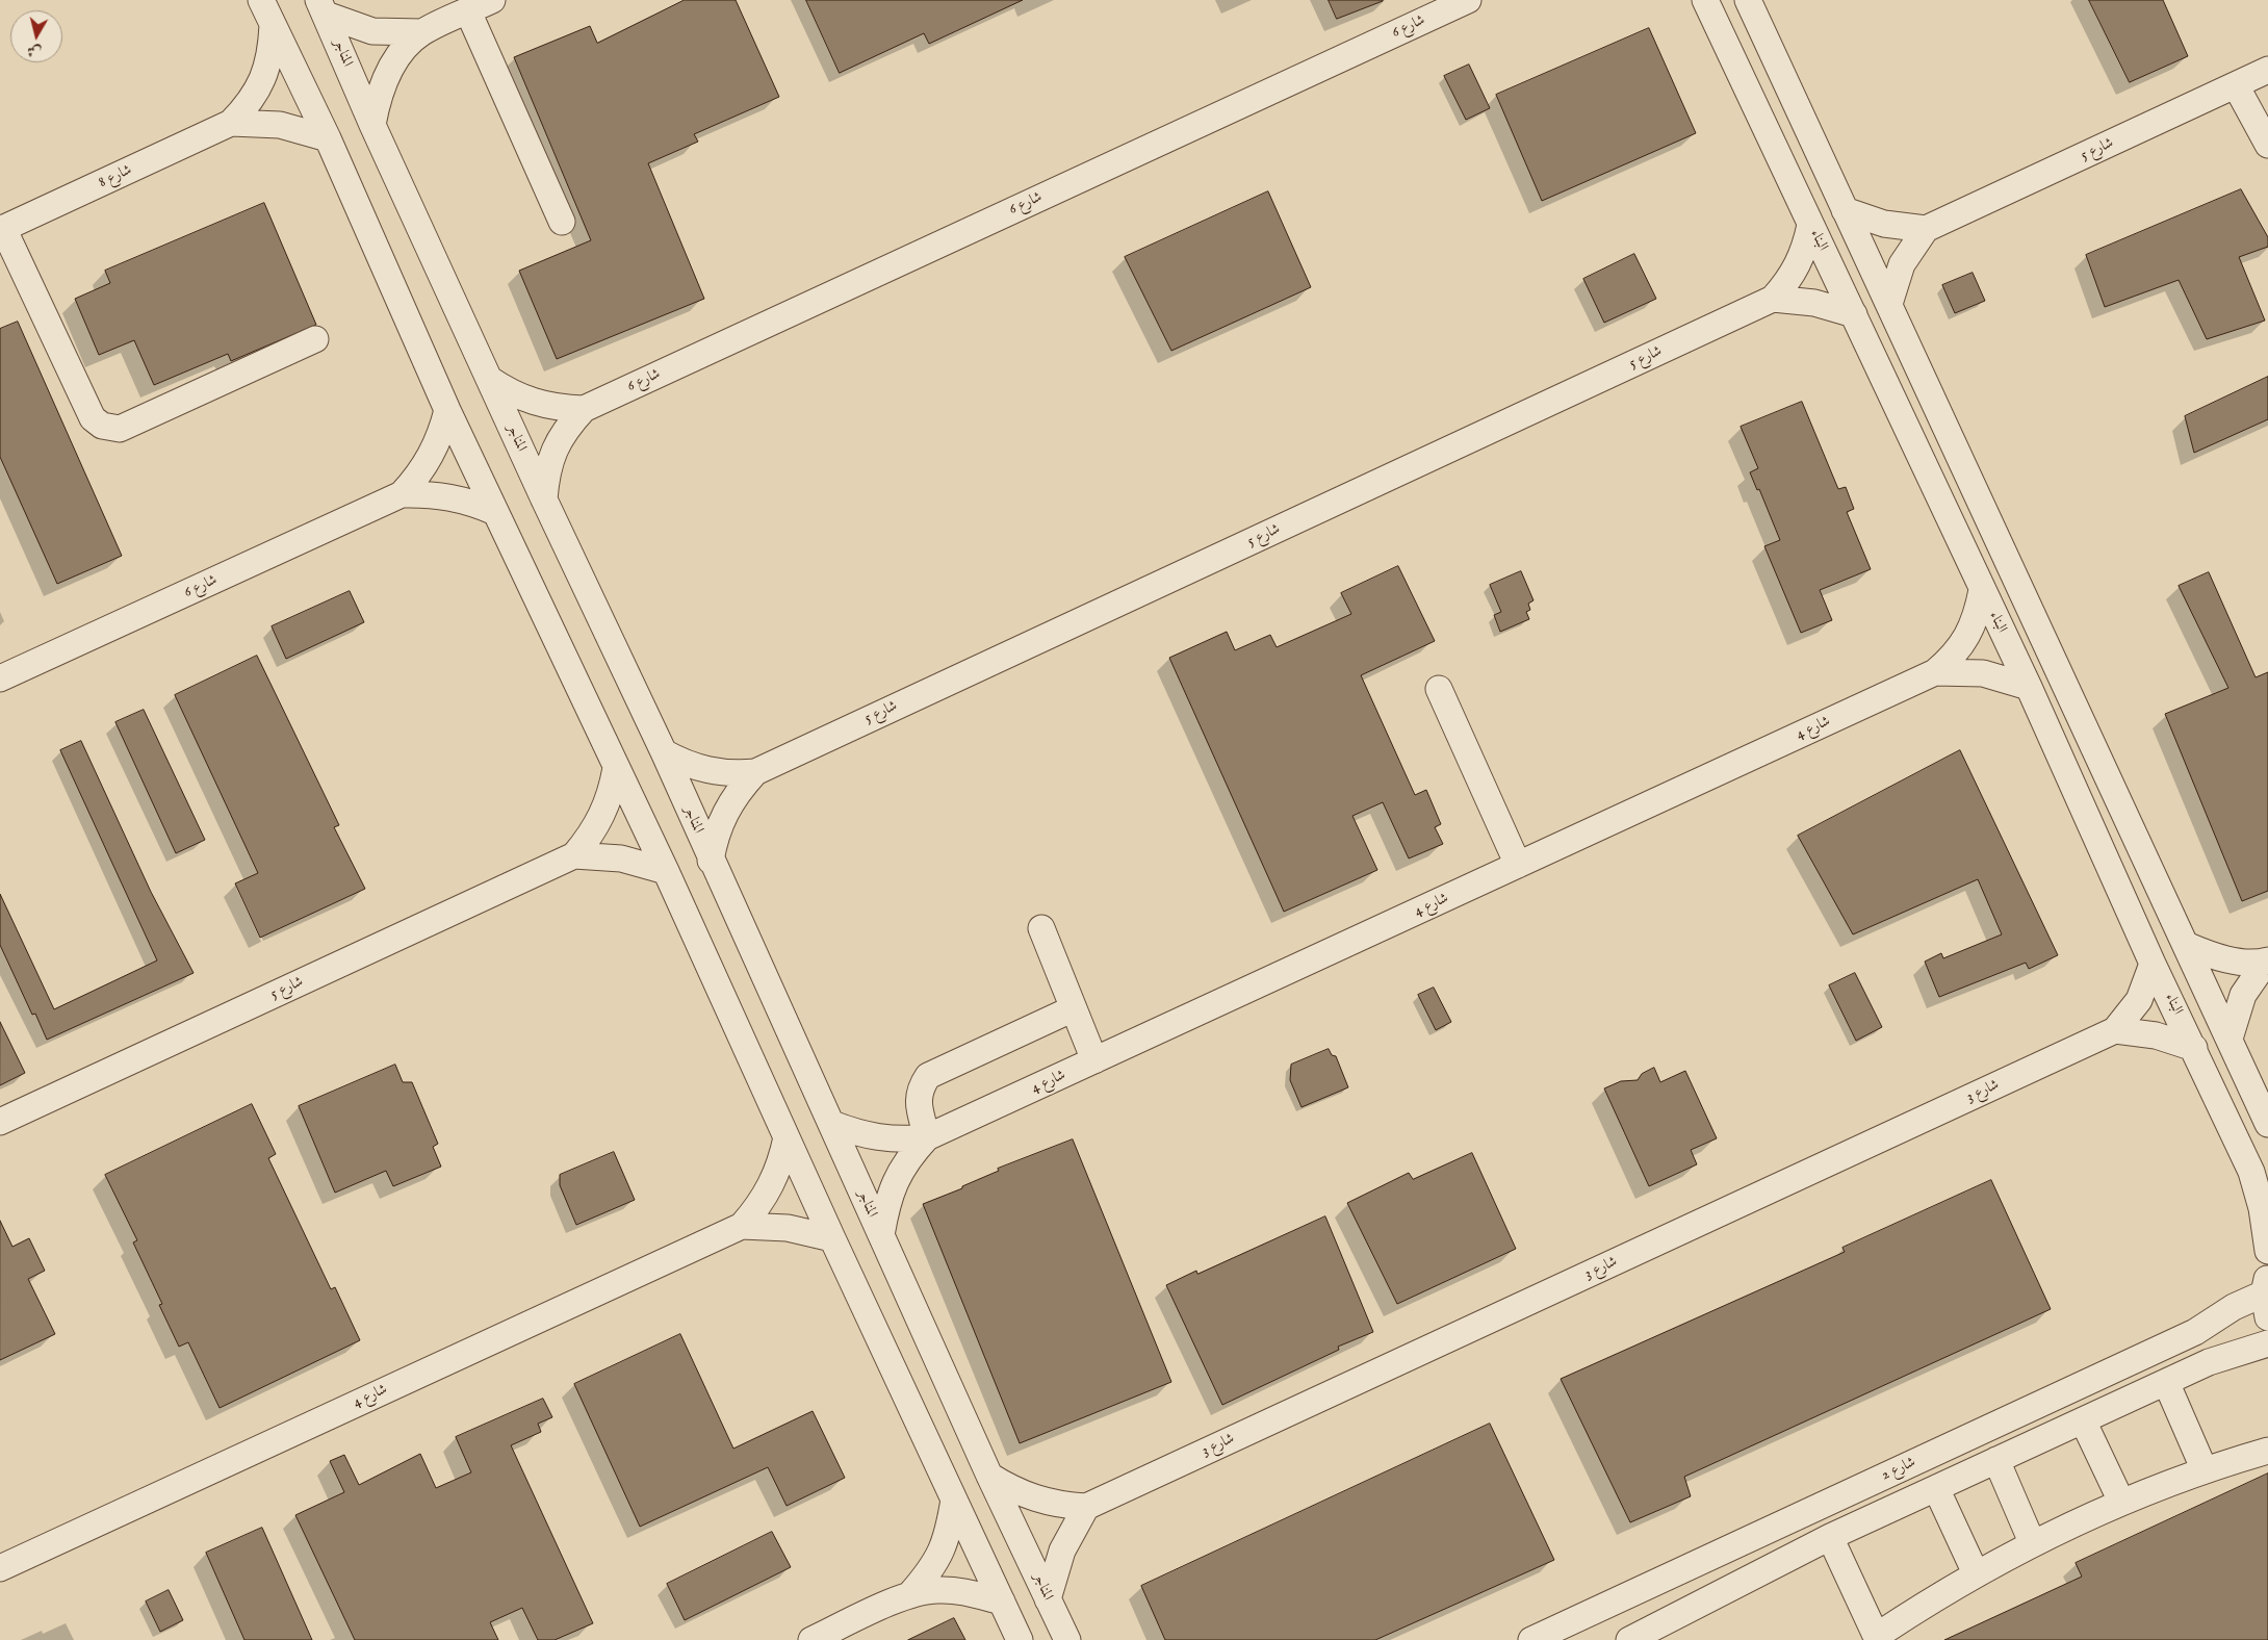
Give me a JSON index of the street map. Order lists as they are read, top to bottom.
{
  "streets": {
    "street": [
      "شارع 6",
      "المناجر",
      "شارع 5",
      "شارع 8",
      "البناء",
      "شارع 4",
      "شارع 3",
      "شارع 2"
    ]
  },
  "crossings": [
    ["شارع 6", "المناجر"],
    ["المناجر", "شارع 5"],
    ["المناجر", "شارع 4"],
    ["المناجر", "شارع 3"],
    ["شارع 5", "البناء"],
    ["البناء", "شارع 4"],
    ["البناء", "شارع 3"]
  ],
  "north": "bottom"
}
